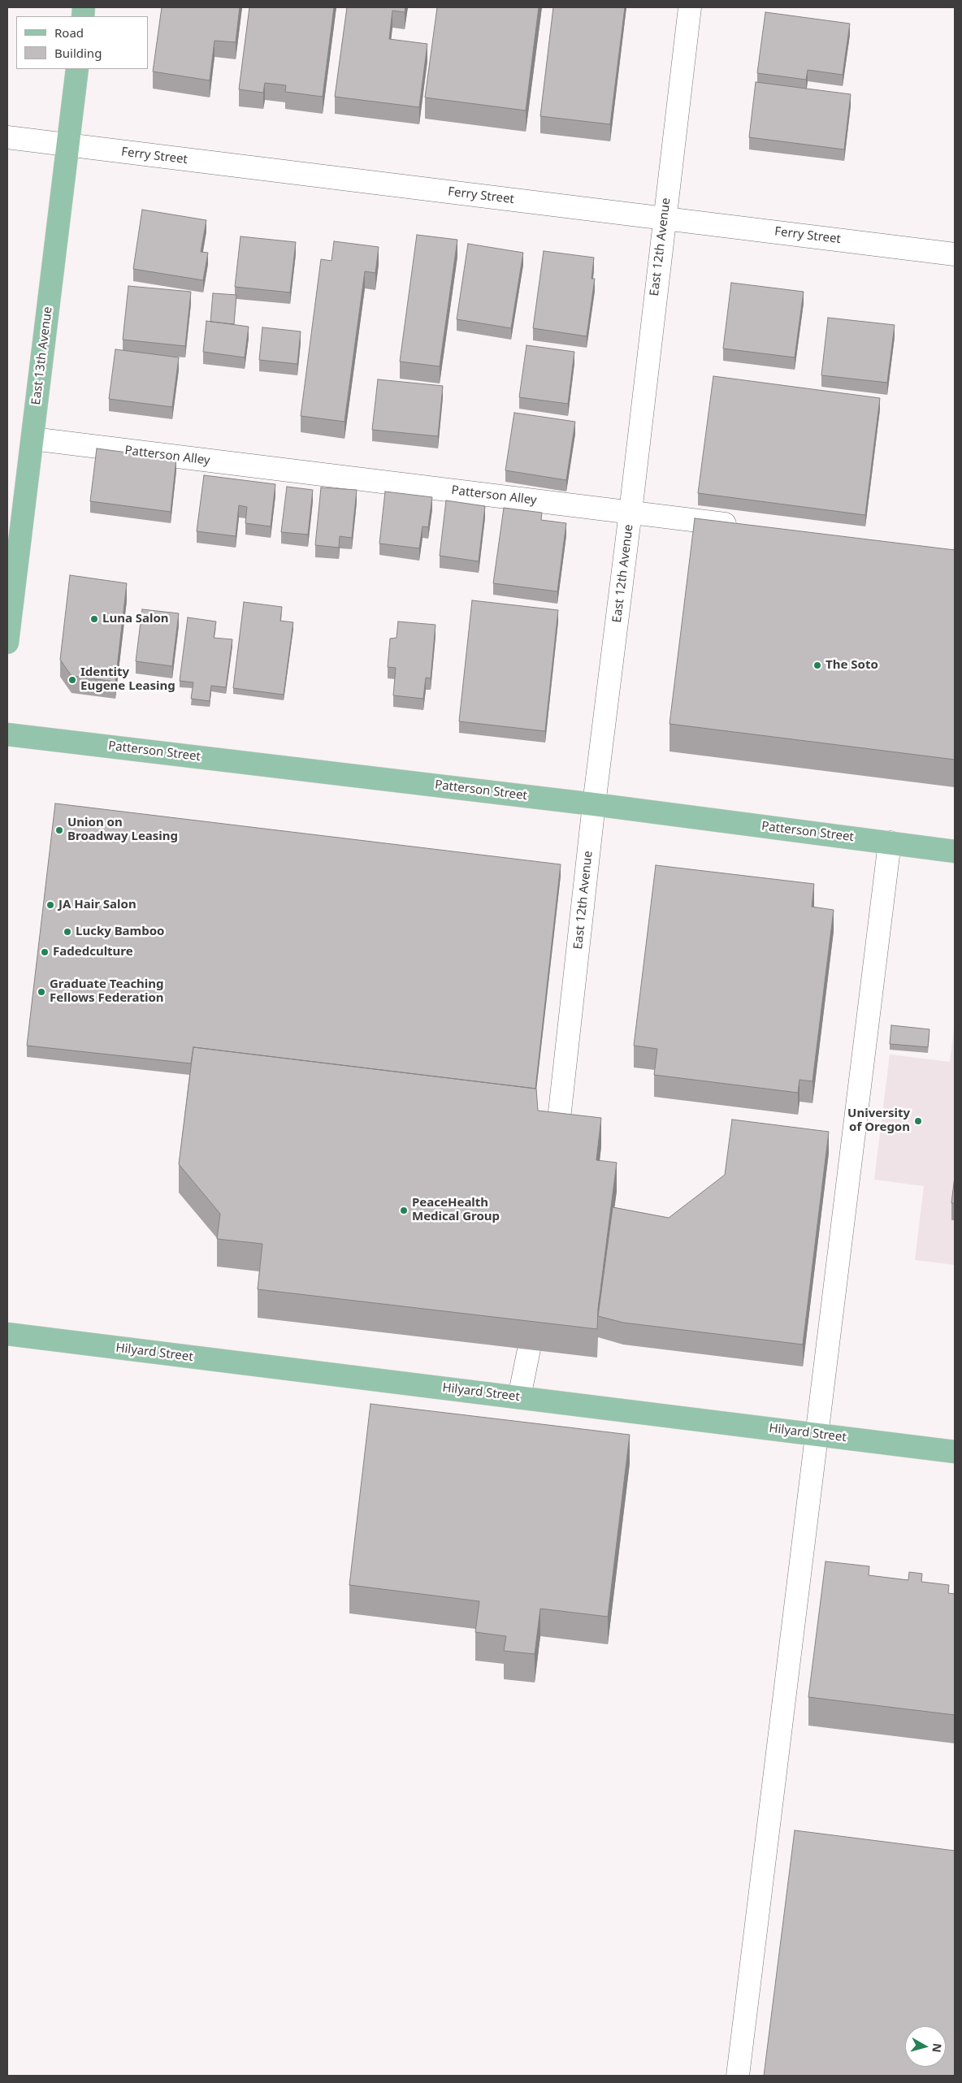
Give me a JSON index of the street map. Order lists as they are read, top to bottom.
{
  "streets": {
    "main road": ["East 13th Avenue", "Patterson Street", "Hilyard Street"],
    "street": ["Ferry Street", "East 12th Avenue", "Patterson Alley"]
  },
  "crossings": [
    ["Ferry Street", "East 12th Avenue"],
    ["Ferry Street", "East 13th Avenue"],
    ["East 12th Avenue", "Patterson Alley"],
    ["East 12th Avenue", "Patterson Street"],
    ["East 13th Avenue", "Patterson Alley"]
  ],
  "places": [
    "Luna Salon",
    "The Soto",
    "Identity Eugene Leasing",
    "Union on Broadway Leasing",
    "JA Hair Salon",
    "Lucky Bamboo",
    "Fadedculture",
    "Graduate Teaching Fellows Federation",
    "University of Oregon",
    "PeaceHealth Medical Group"
  ],
  "legend": ["Road", "Building"],
  "north": "right"
}
